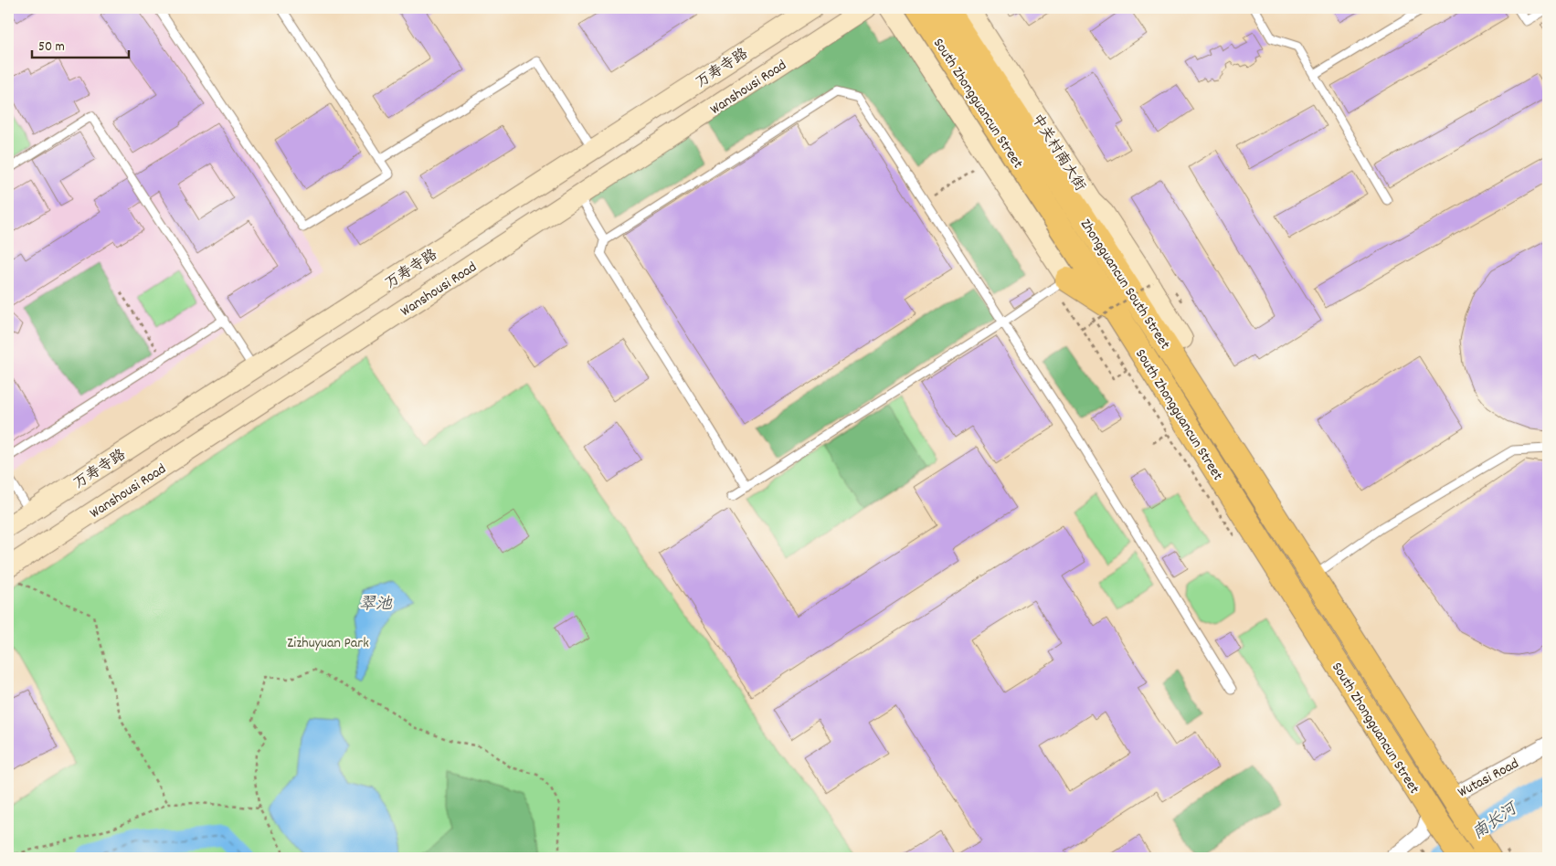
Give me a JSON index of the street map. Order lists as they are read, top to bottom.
{
  "streets": {
    "main road": ["South Zhongguancun Street", "Zhongguancun South Street"],
    "street": [
      "万寿寺路",
      "Wanshousi Road",
      "中关村南大街",
      "Wutasi Road"
    ]
  },
  "crossings": [
    ["South Zhongguancun Street", "Zhongguancun South Street"],
    ["South Zhongguancun Street", "Wutasi Road"]
  ],
  "water": ["翠池", "南长河"],
  "parks": ["Zizhuyuan Park"],
  "scale_bar": "50 m"
}
